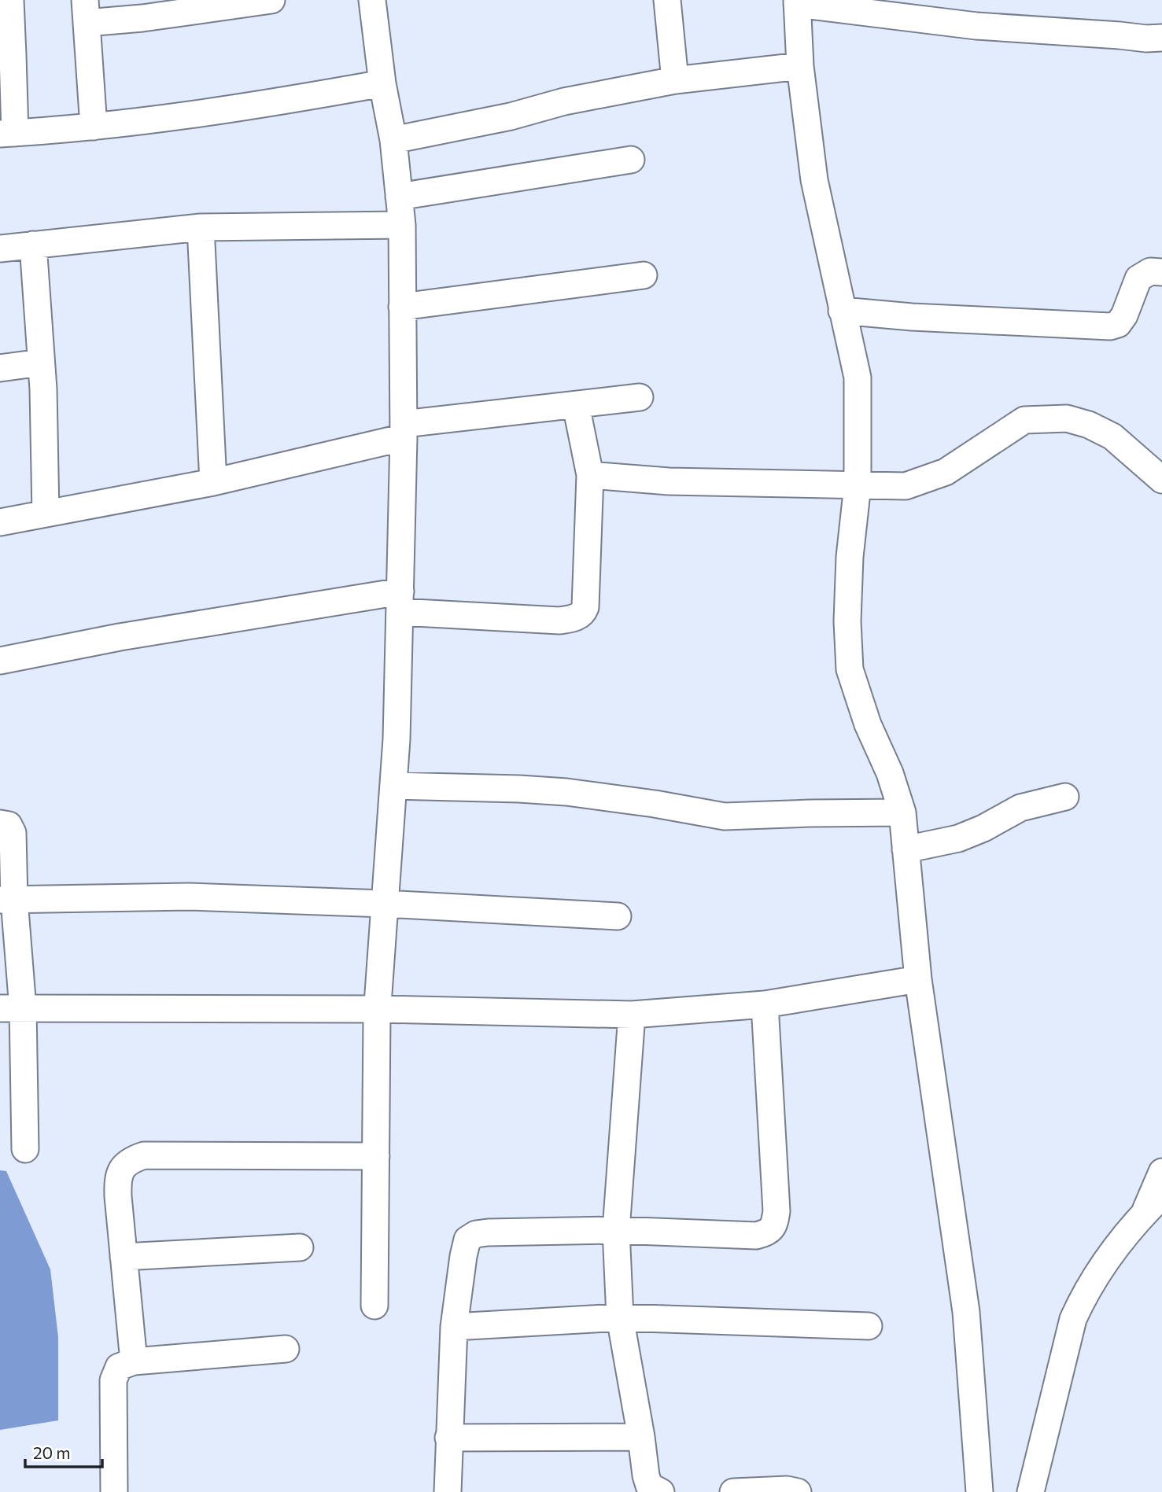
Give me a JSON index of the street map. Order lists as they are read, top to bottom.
{
  "scale_bar": "20 m"
}
